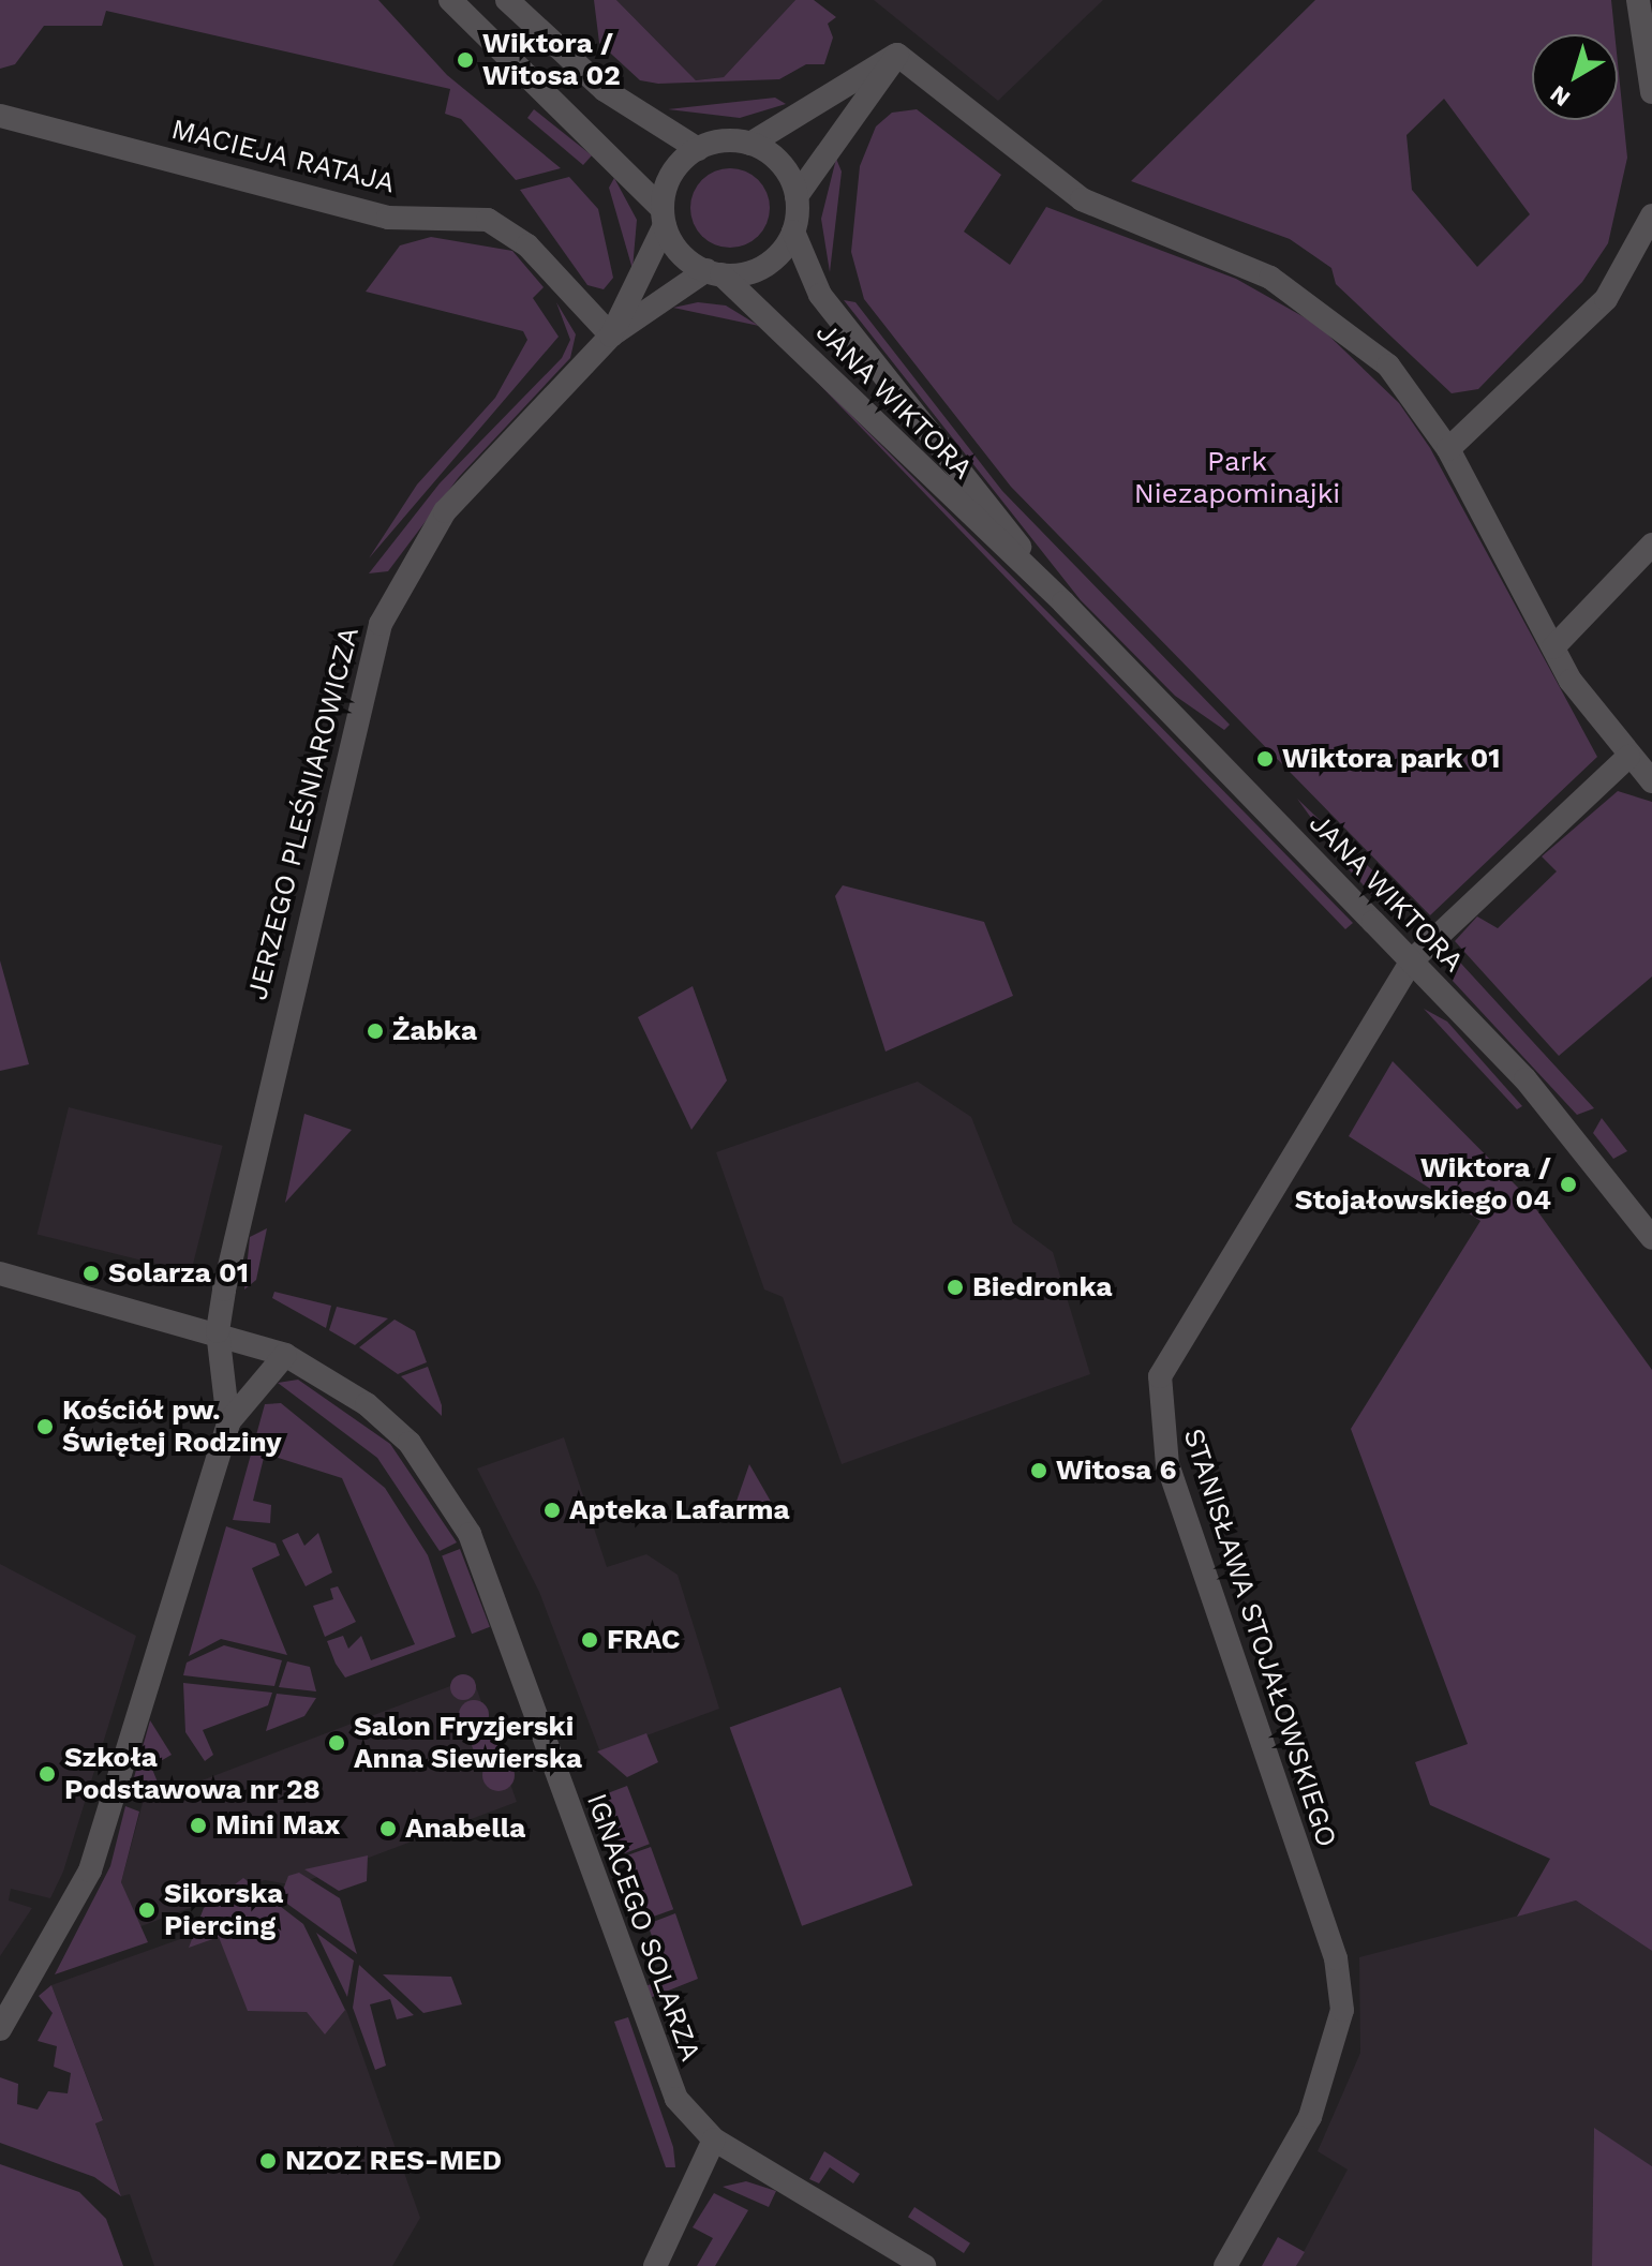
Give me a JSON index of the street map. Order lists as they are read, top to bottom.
{
  "streets": {
    "street": [
      "MACIEJA RATAJA",
      "JANA WIKTORA",
      "JERZEGO PLEŚNIAROWICZA",
      "STANISŁAWA STOJAŁOWSKIEGO",
      "IGNACEGO SOLARZA"
    ]
  },
  "crossings": [
    ["MACIEJA RATAJA", "JERZEGO PLEŚNIAROWICZA"],
    ["JANA WIKTORA", "JERZEGO PLEŚNIAROWICZA"],
    ["JANA WIKTORA", "STANISŁAWA STOJAŁOWSKIEGO"],
    ["JERZEGO PLEŚNIAROWICZA", "IGNACEGO SOLARZA"]
  ],
  "parks": ["Park Niezapominajki"],
  "places": [
    "Wiktora / Witosa 02",
    "Wiktora park 01",
    "Żabka",
    "Wiktora / Stojałowskiego 04",
    "Solarza 01",
    "Biedronka",
    "Kościół pw. Świętej Rodziny",
    "Witosa 6",
    "Apteka Lafarma",
    "FRAC",
    "Salon Fryzjerski Anna Siewierska",
    "Szkoła Podstawowa nr 28",
    "Mini Max",
    "Anabella",
    "Sikorska Piercing",
    "NZOZ RES-MED"
  ],
  "north": "bottom left"
}
